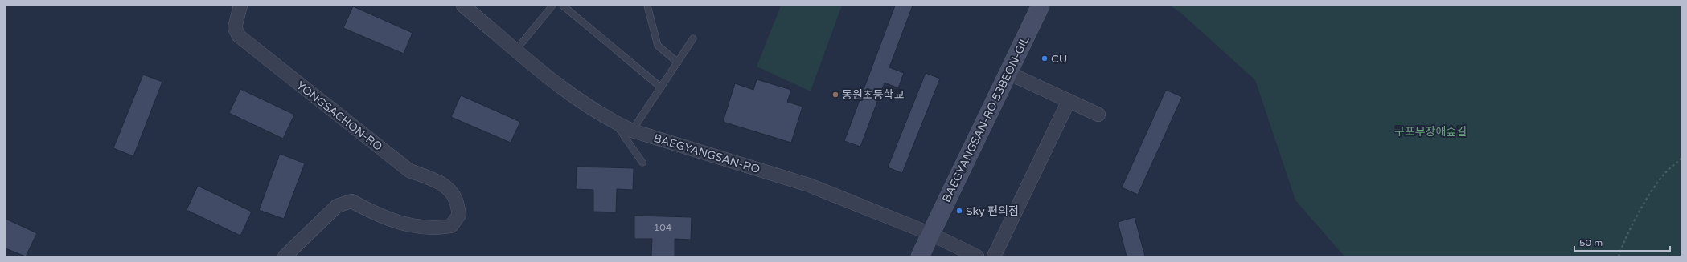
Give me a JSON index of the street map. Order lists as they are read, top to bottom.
{
  "streets": {
    "street": ["YONGSACHON-RO", "BAEGYANGSAN-RO 53BEON-GIL", "BAEGYANGSAN-RO"]
  },
  "crossings": [
    ["BAEGYANGSAN-RO 53BEON-GIL", "BAEGYANGSAN-RO"]
  ],
  "parks": ["구포무장애숲길"],
  "places": ["CU", "동원초등학교", "Sky 편의점"],
  "house_numbers": ["104"],
  "scale_bar": "50 m"
}
